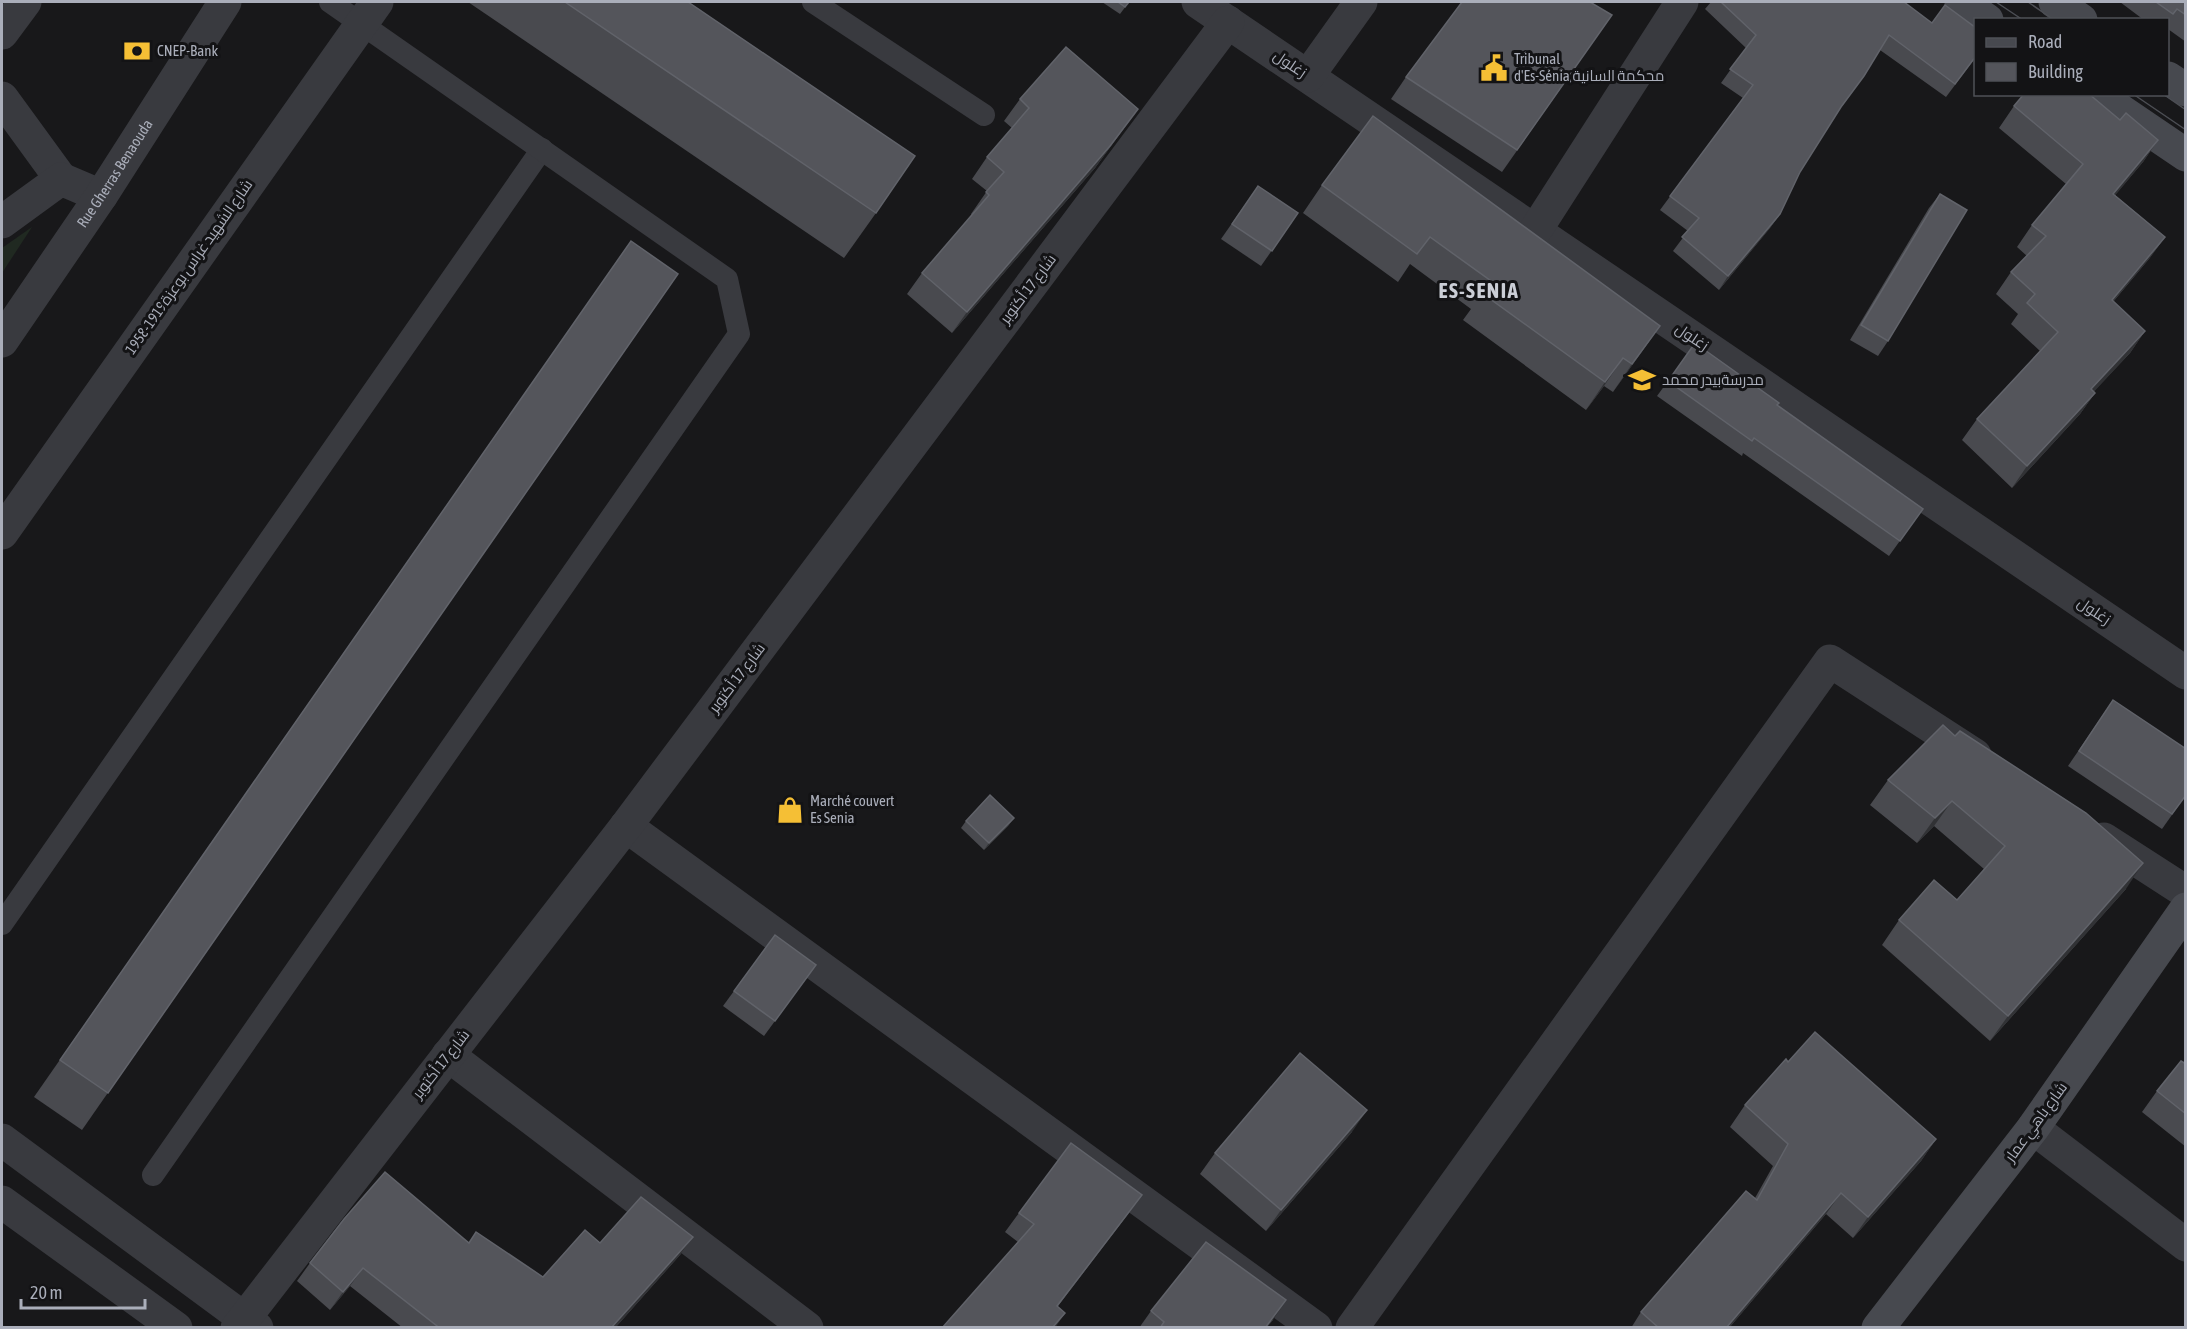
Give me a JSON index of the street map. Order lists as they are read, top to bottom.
{
  "streets": {
    "main road": ["شارع باهي عمار"],
    "street": [
      "زغلول",
      "Rue Gherras Benaouda",
      "شارع الشهيد غراس بوعزة1919-1958",
      "شارع 17 أكتوبر"
    ]
  },
  "crossings": [
    ["زغلول", "شارع 17 أكتوبر"]
  ],
  "districts": ["ES-SENIA"],
  "places": {
    "bank": ["CNEP-Bank"],
    "public building": ["Tribunal d'Es-Sénia;محكمة السانية"],
    "school or university": ["مدرسةبيدر محمد"],
    "shop": ["Marché couvert Es Senia"]
  },
  "legend": ["Road", "Building"],
  "scale_bar": "20 m"
}
